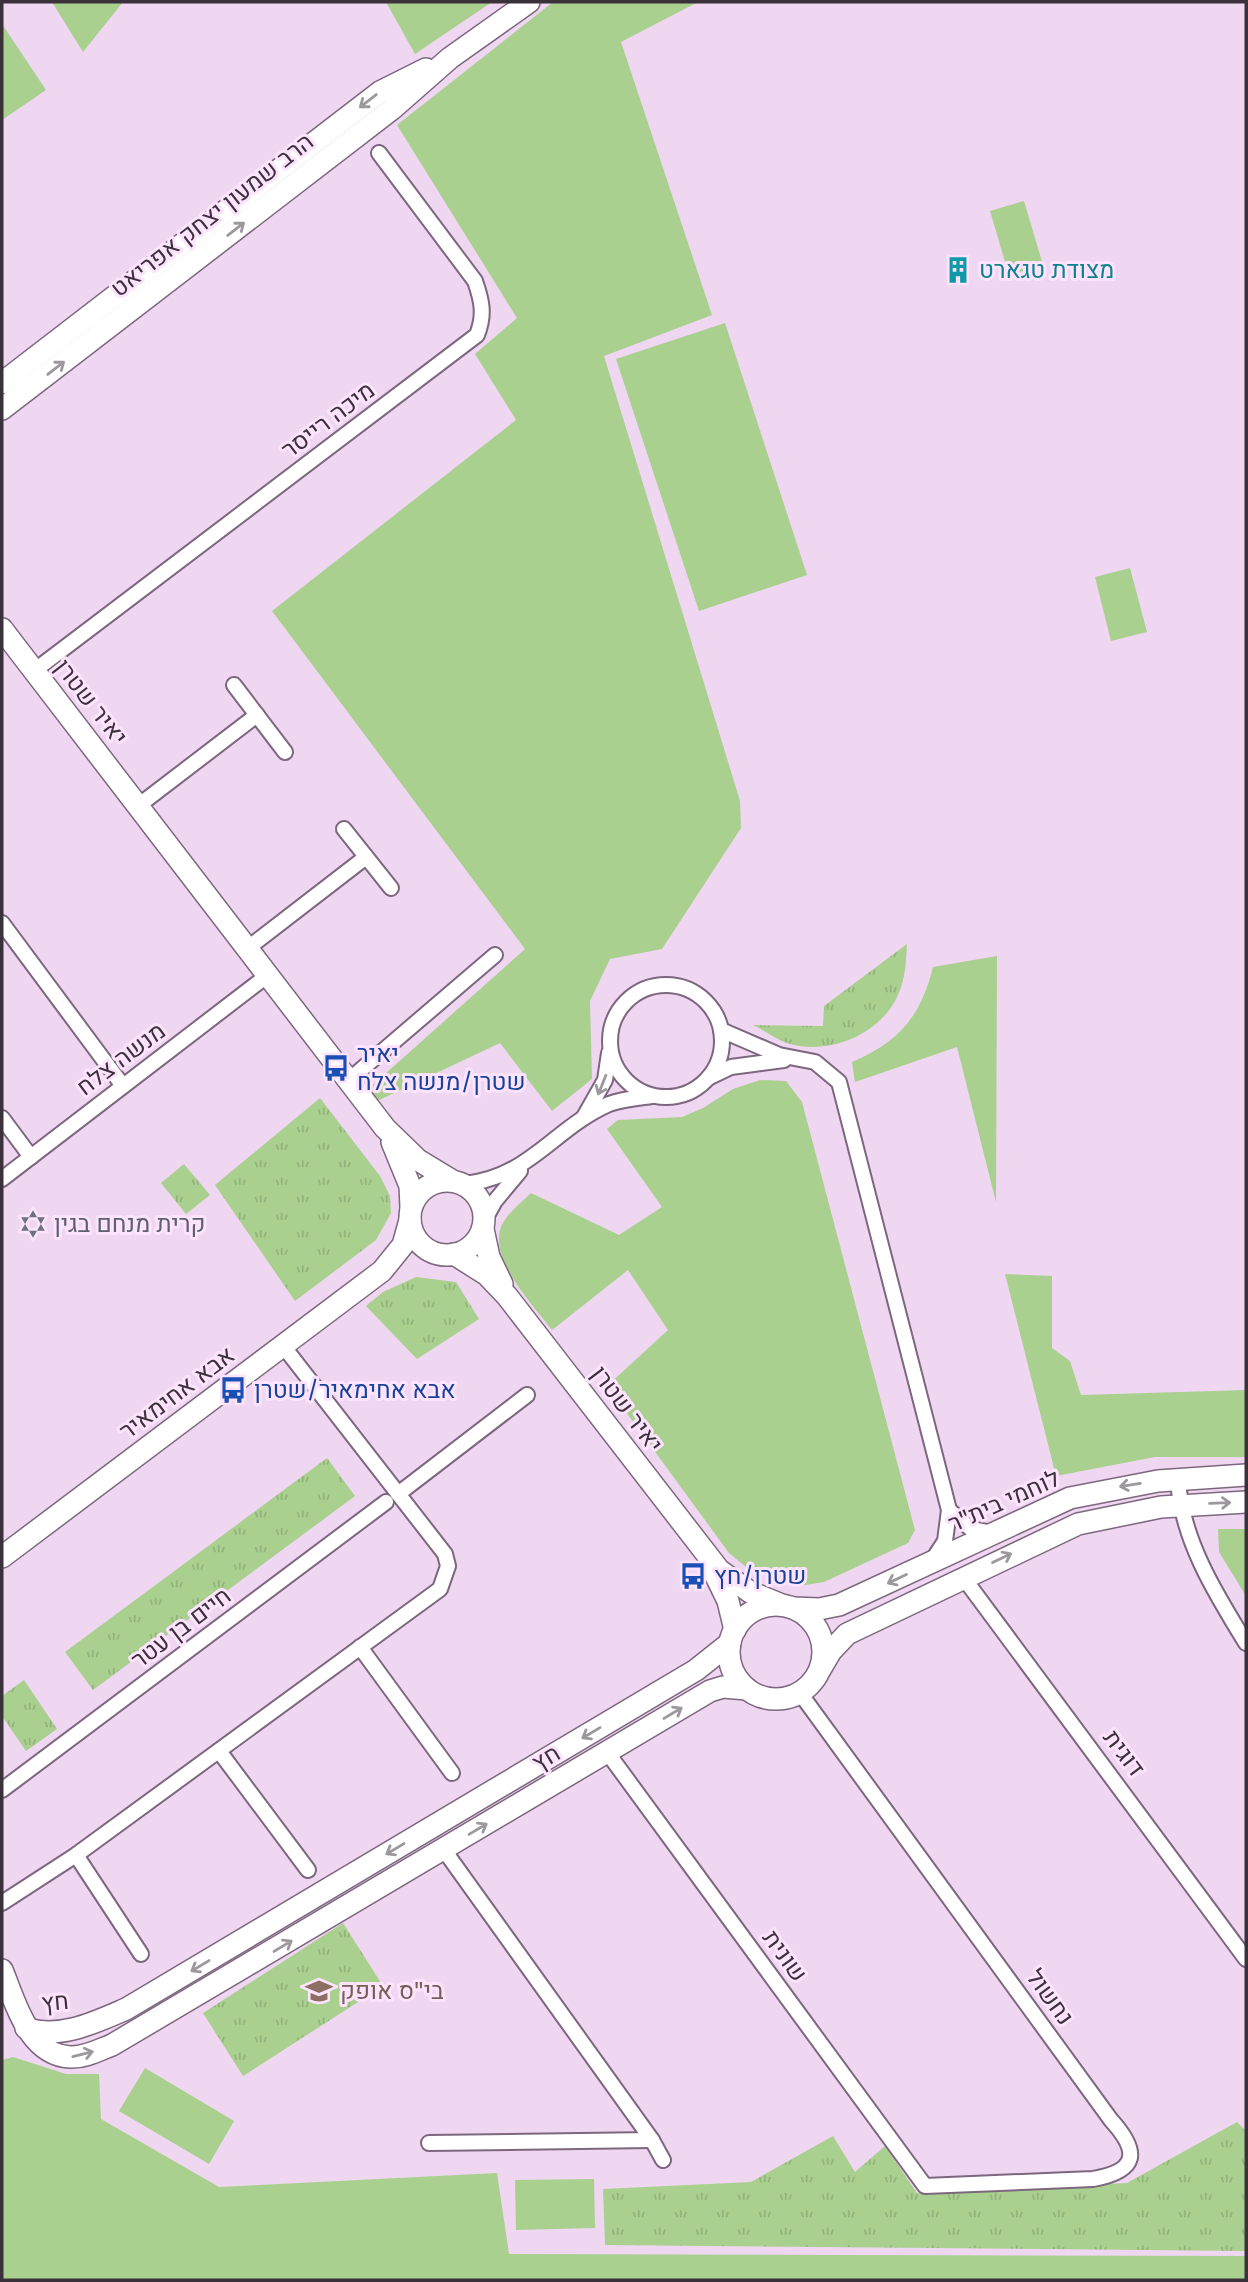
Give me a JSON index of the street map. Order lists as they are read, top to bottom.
{
  "streets": {
    "street": [
      "הרב שמעון יצחק אפריאט",
      "מיכה רייסר",
      "יאיר שטרן",
      "מנשה צלח",
      "אבא אחימאיר",
      "לוחמי בית\"ר",
      "חיים בן עטר",
      "דוגית",
      "חץ",
      "שונית",
      "נחשול"
    ]
  },
  "crossings": [
    ["מיכה רייסר", "יאיר שטרן"],
    ["יאיר שטרן", "מנשה צלח"],
    ["יאיר שטרן", "אבא אחימאיר"],
    ["יאיר שטרן", "לוחמי בית\"ר"],
    ["יאיר שטרן", "חץ"],
    ["יאיר שטרן", "נחשול"],
    ["לוחמי בית\"ר", "דוגית"],
    ["לוחמי בית\"ר", "חץ"],
    ["לוחמי בית\"ר", "נחשול"],
    ["חץ", "שונית"],
    ["חץ", "נחשול"],
    ["שונית", "נחשול"]
  ],
  "places": {
    "building": ["מצודת טגארט"],
    "bus stop": ["יאיר שטרן/מנשה צלח", "אבא אחימאיר/שטרן", "שטרן/חץ"],
    "synagogue": ["קרית מנחם בגין"],
    "school or university": ["בי\"ס אופק"]
  }
}
